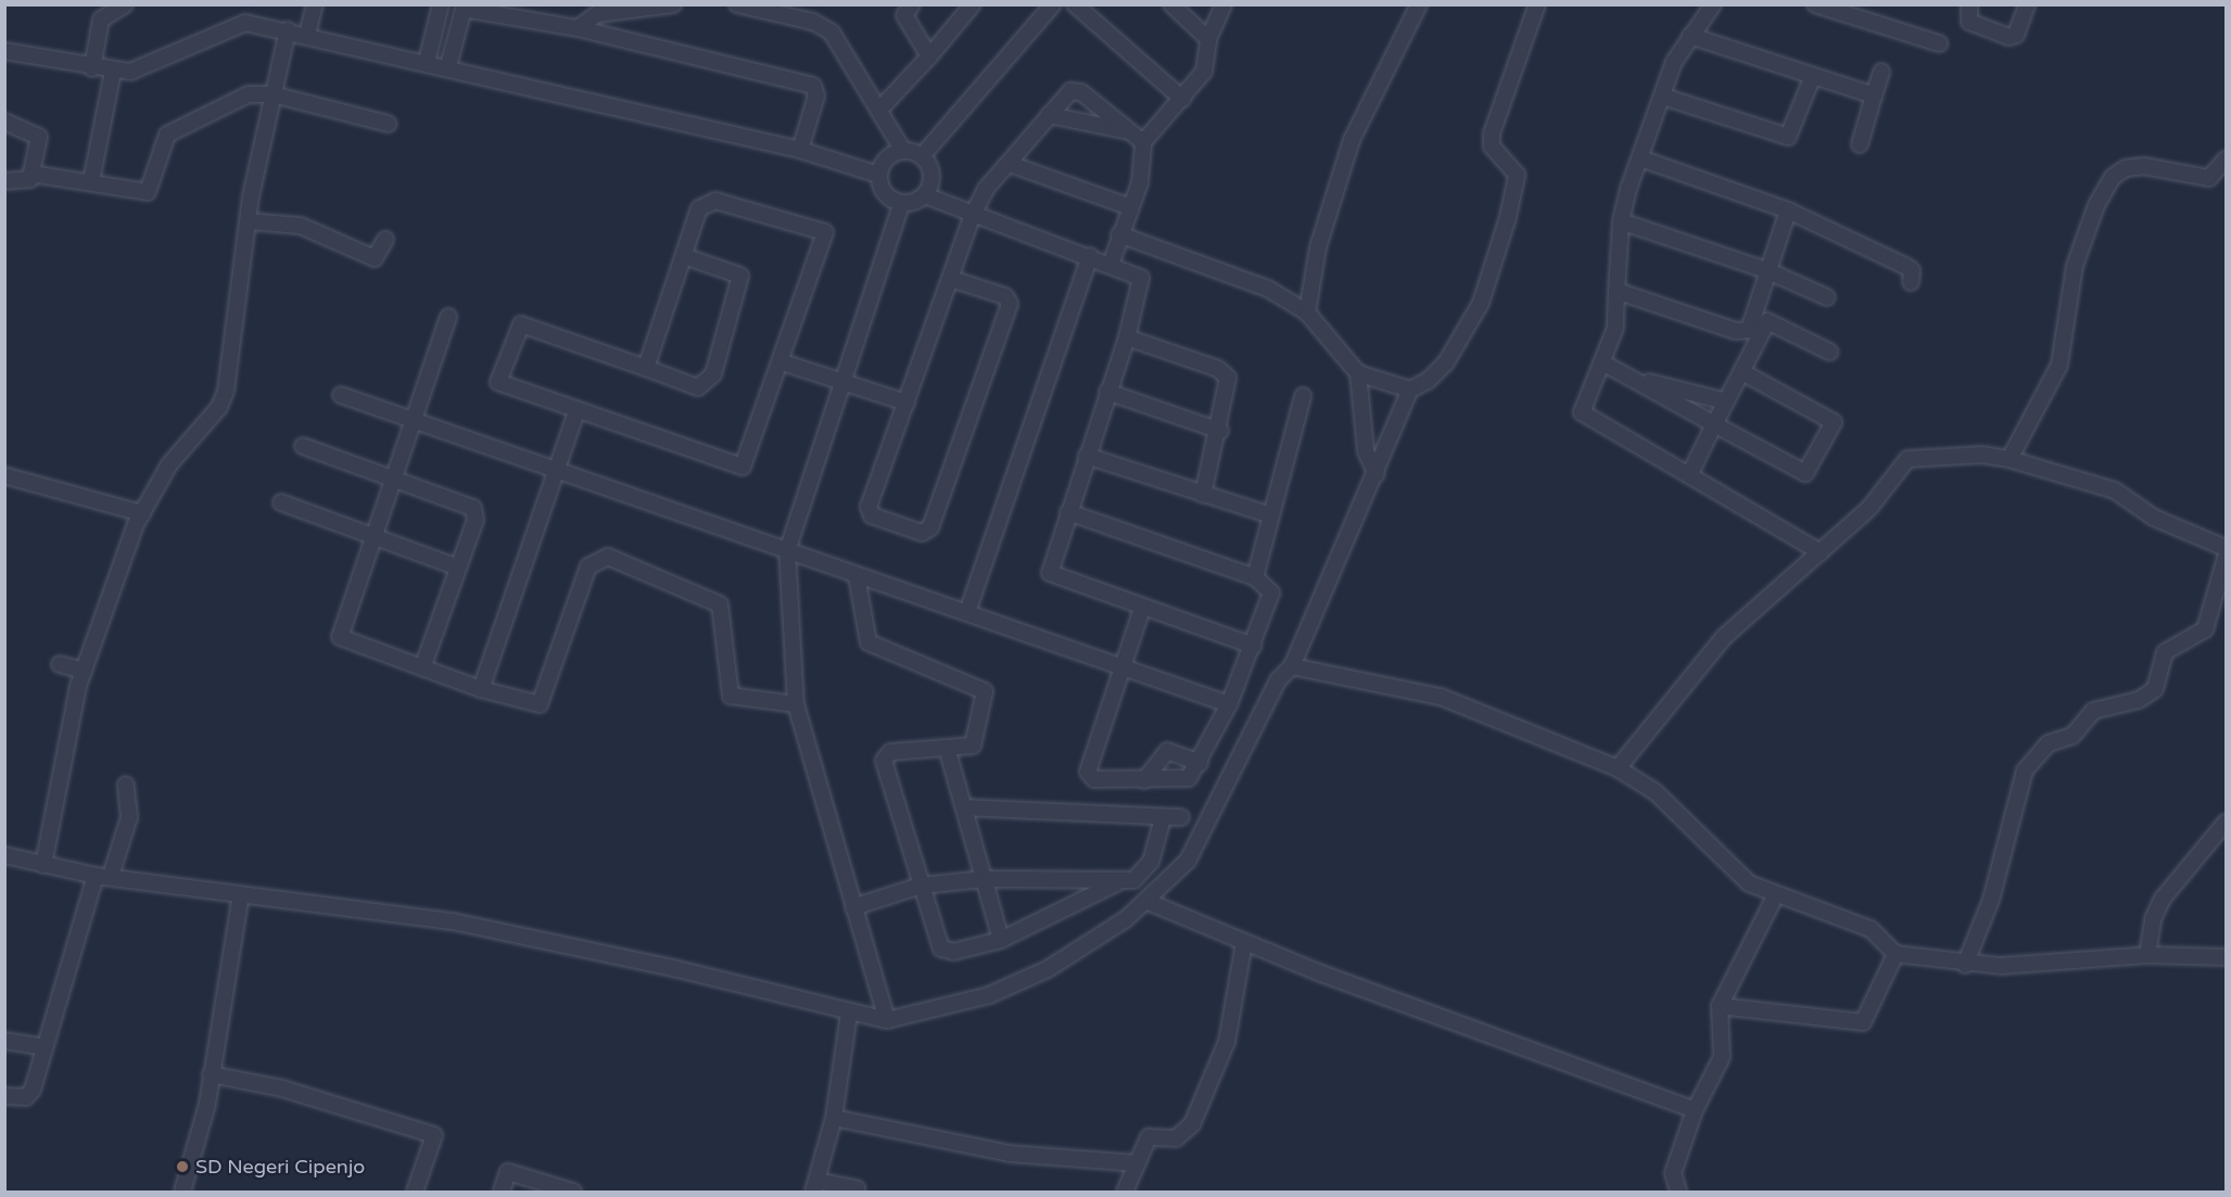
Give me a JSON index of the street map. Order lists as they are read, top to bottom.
{
  "places": ["SD Negeri Cipenjo"]
}
